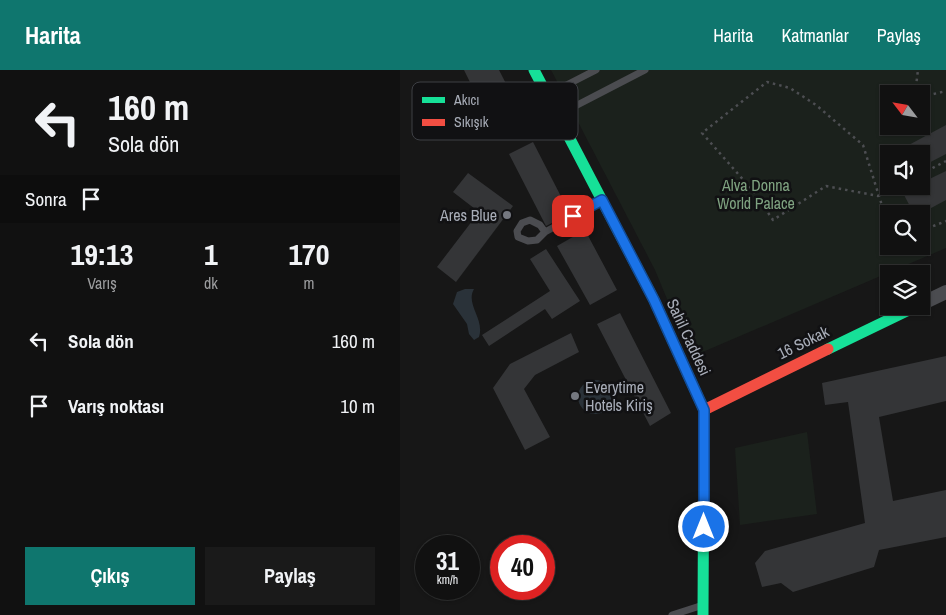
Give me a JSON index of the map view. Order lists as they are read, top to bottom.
{
  "streets": {
    "street": ["Sahil Caddesi", "16 Sokak"]
  },
  "crossings": [
    ["Sahil Caddesi", "16 Sokak"]
  ],
  "parks": ["Alva Donna World Palace"],
  "places": ["Ares Blue", "Everytime Hotels Kiriş"],
  "legend": ["Akıcı", "Sıkışık"],
  "north": "top left",
  "page": {
    "header": "Harita",
    "nav": ["Harita", "Katmanlar", "Paylaş"],
    "turn": ["160 m", "Sola dön"],
    "then": "Sonra",
    "eta": [
      "19:13",
      "Varış",
      "1",
      "dk",
      "170",
      "m"
    ],
    "list": [
      {
        "name": "Sola dön",
        "value": "160 m"
      },
      {
        "name": "Varış noktası",
        "value": "10 m"
      }
    ],
    "speed": "31 km/h",
    "limit": "40",
    "buttons": ["Çıkış", "Paylaş"]
  }
}
